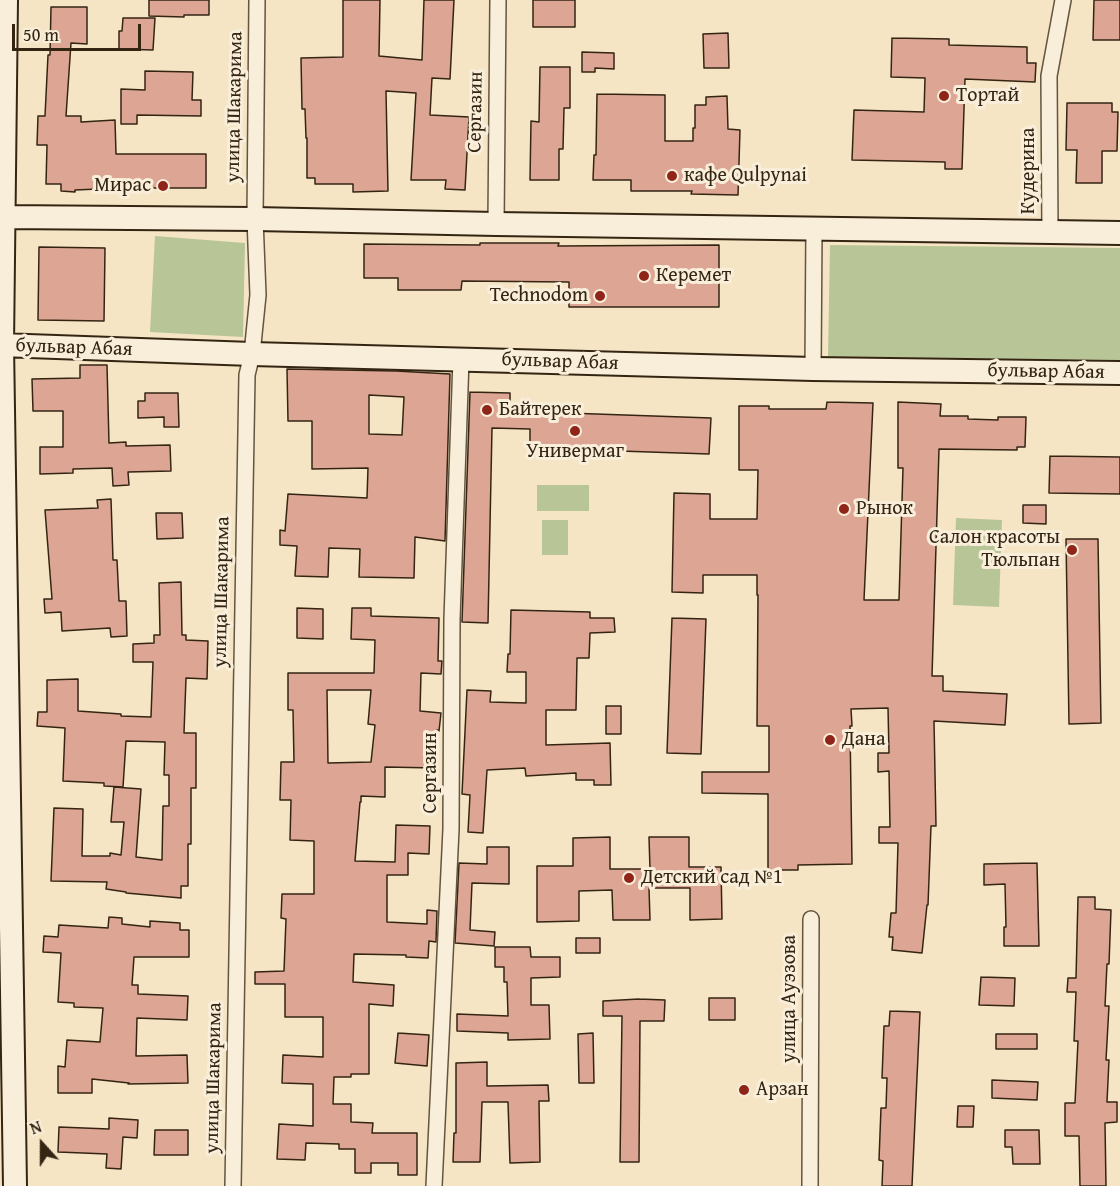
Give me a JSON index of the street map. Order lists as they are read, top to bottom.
{
  "streets": {
    "main road": ["бульвар Абая"],
    "street": [
      "улица Шакарима",
      "Сергазин",
      "Кудерина",
      "улица Ауэзова"
    ]
  },
  "crossings": [
    ["улица Шакарима", "бульвар Абая"],
    ["Сергазин", "бульвар Абая"]
  ],
  "places": [
    "Тортай",
    "кафе Qulpynai",
    "Мирас",
    "Керемет",
    "Technodom",
    "Байтерек",
    "Универмаг",
    "Рынок",
    "Салон красоты Тюльпан",
    "Дана",
    "Детский сад №1",
    "Арзан"
  ],
  "scale_bar": "50 m",
  "north": "top"
}
